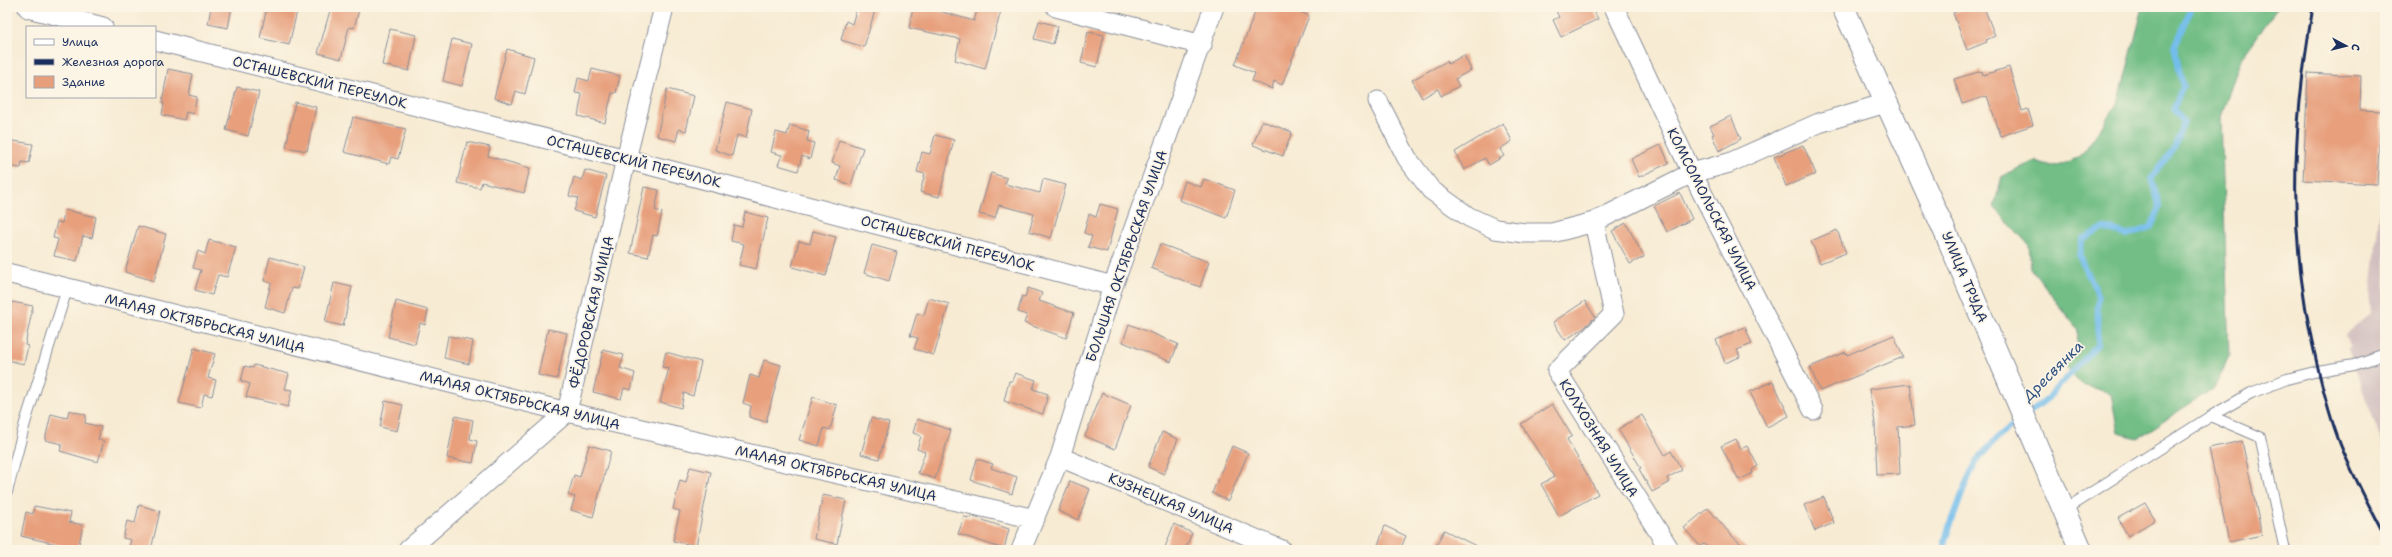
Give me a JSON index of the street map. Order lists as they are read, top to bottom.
{
  "streets": {
    "street": [
      "ОСТАШЕВСКИЙ ПЕРЕУЛОК",
      "КОМСОМОЛЬСКАЯ УЛИЦА",
      "БОЛЬШАЯ ОКТЯБРЬСКАЯ УЛИЦА",
      "УЛИЦА ТРУДА",
      "ФЁДОРОВСКАЯ УЛИЦА",
      "МАЛАЯ ОКТЯБРЬСКАЯ УЛИЦА",
      "КОЛХОЗНАЯ УЛИЦА",
      "КУЗНЕЦКАЯ УЛИЦА"
    ]
  },
  "crossings": [
    ["ОСТАШЕВСКИЙ ПЕРЕУЛОК", "БОЛЬШАЯ ОКТЯБРЬСКАЯ УЛИЦА"],
    ["ОСТАШЕВСКИЙ ПЕРЕУЛОК", "ФЁДОРОВСКАЯ УЛИЦА"],
    ["БОЛЬШАЯ ОКТЯБРЬСКАЯ УЛИЦА", "МАЛАЯ ОКТЯБРЬСКАЯ УЛИЦА"],
    ["БОЛЬШАЯ ОКТЯБРЬСКАЯ УЛИЦА", "КУЗНЕЦКАЯ УЛИЦА"],
    ["ФЁДОРОВСКАЯ УЛИЦА", "МАЛАЯ ОКТЯБРЬСКАЯ УЛИЦА"]
  ],
  "water": ["Дресвянка"],
  "legend": ["Улица", "Железная дорога", "Здание"],
  "north": "right"
}
